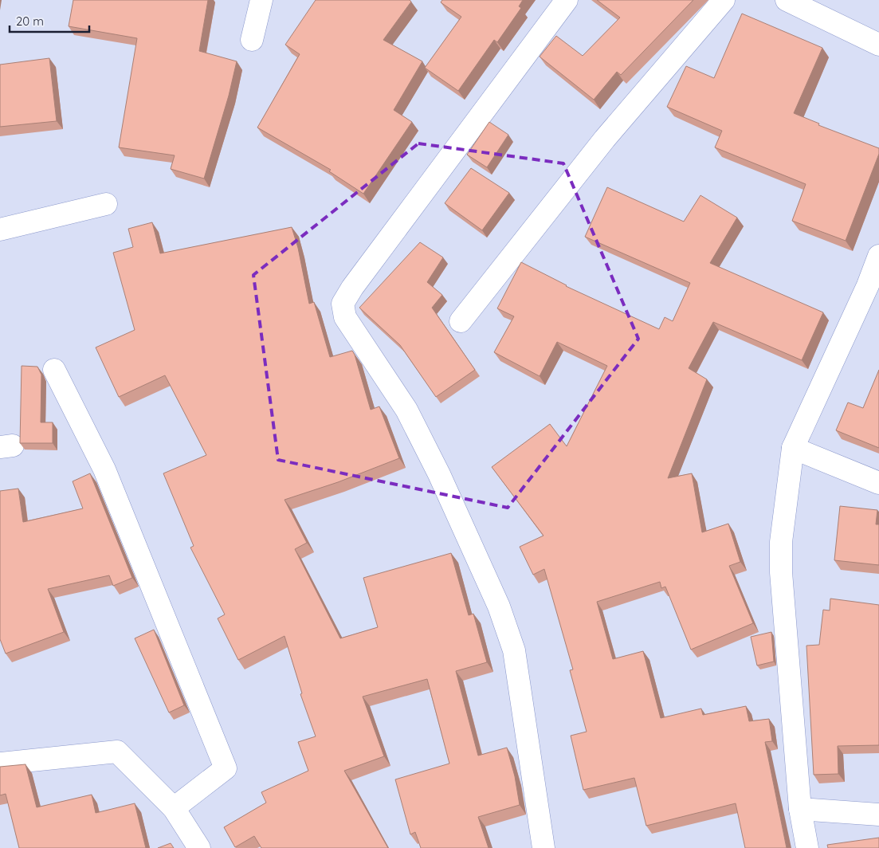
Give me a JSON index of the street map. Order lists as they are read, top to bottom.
{
  "scale_bar": "20 m"
}
